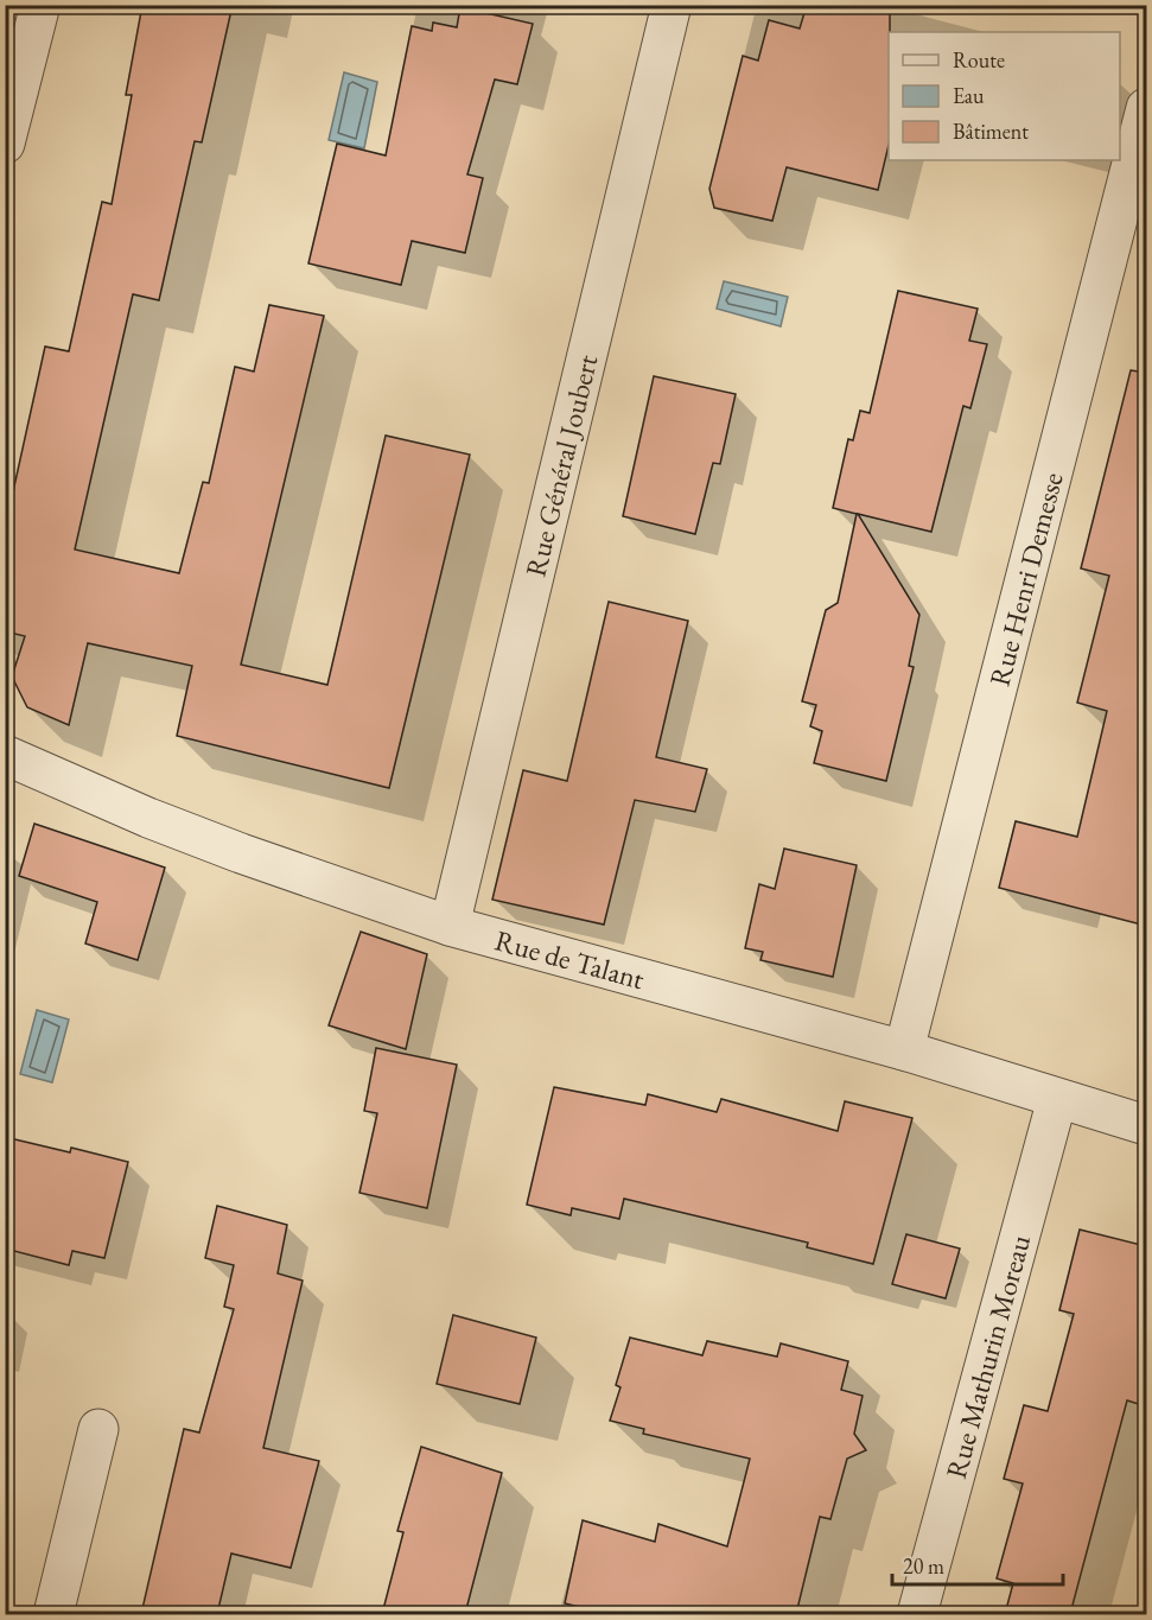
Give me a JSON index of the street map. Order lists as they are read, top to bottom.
{
  "streets": {
    "street": [
      "Rue Général Joubert",
      "Rue Henri Demesse",
      "Rue de Talant",
      "Rue Mathurin Moreau"
    ]
  },
  "crossings": [
    ["Rue Général Joubert", "Rue de Talant"],
    ["Rue Henri Demesse", "Rue de Talant"],
    ["Rue de Talant", "Rue Mathurin Moreau"]
  ],
  "legend": ["Route", "Eau", "Bâtiment"],
  "scale_bar": "20 m"
}
